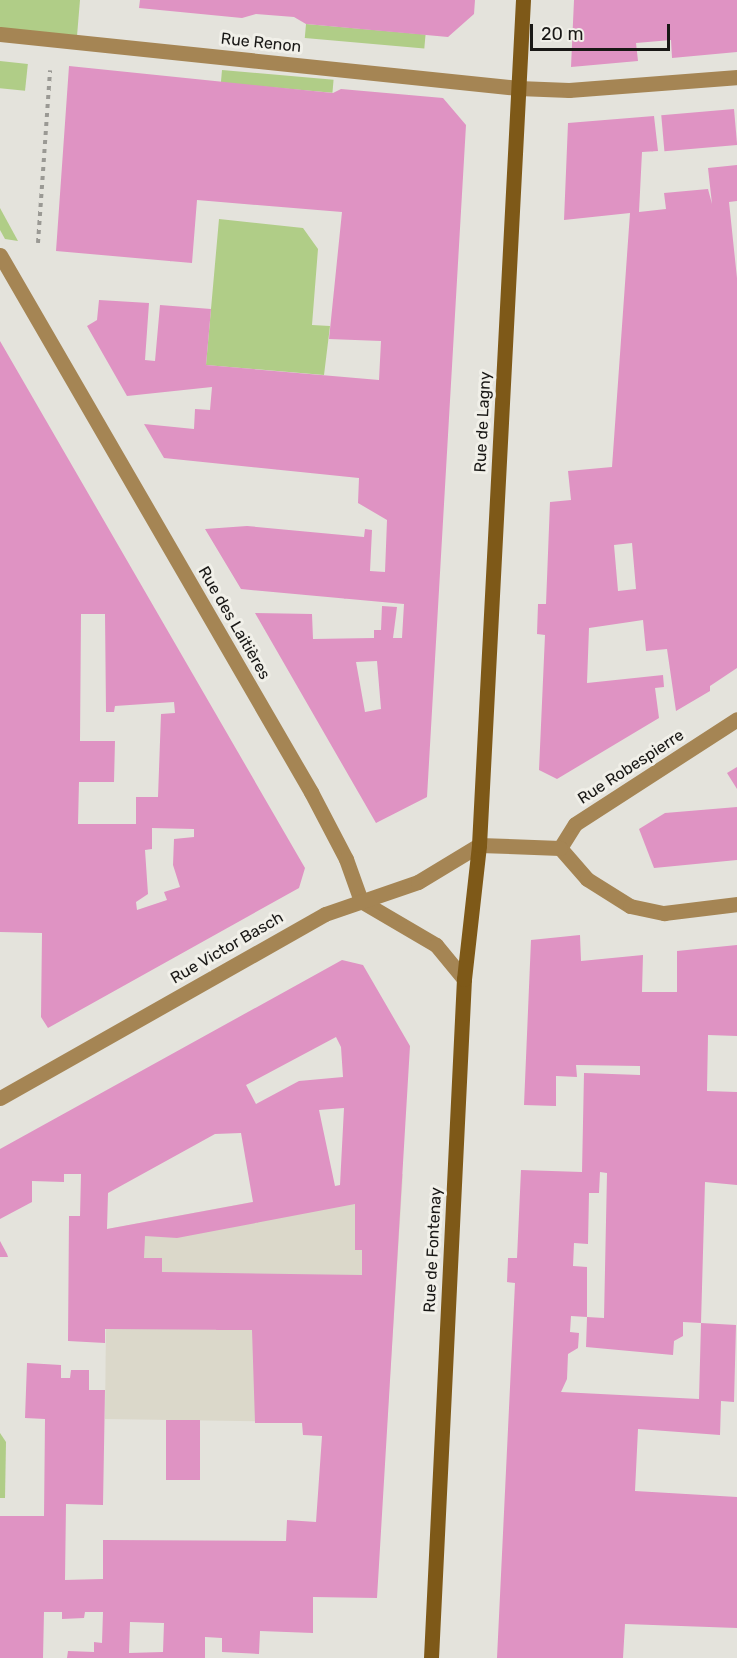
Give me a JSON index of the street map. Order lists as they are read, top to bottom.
{
  "streets": {
    "main road": ["Rue de Lagny", "Rue de Fontenay"],
    "street": [
      "Rue Renon",
      "Rue des Laitières",
      "Rue Robespierre",
      "Rue Victor Basch"
    ]
  },
  "crossings": [
    ["Rue Renon", "Rue de Lagny"],
    ["Rue de Lagny", "Rue Victor Basch"],
    ["Rue de Lagny", "Rue de Fontenay"],
    ["Rue des Laitières", "Rue Victor Basch"],
    ["Rue Victor Basch", "Rue de Fontenay"]
  ],
  "scale_bar": "20 m"
}
